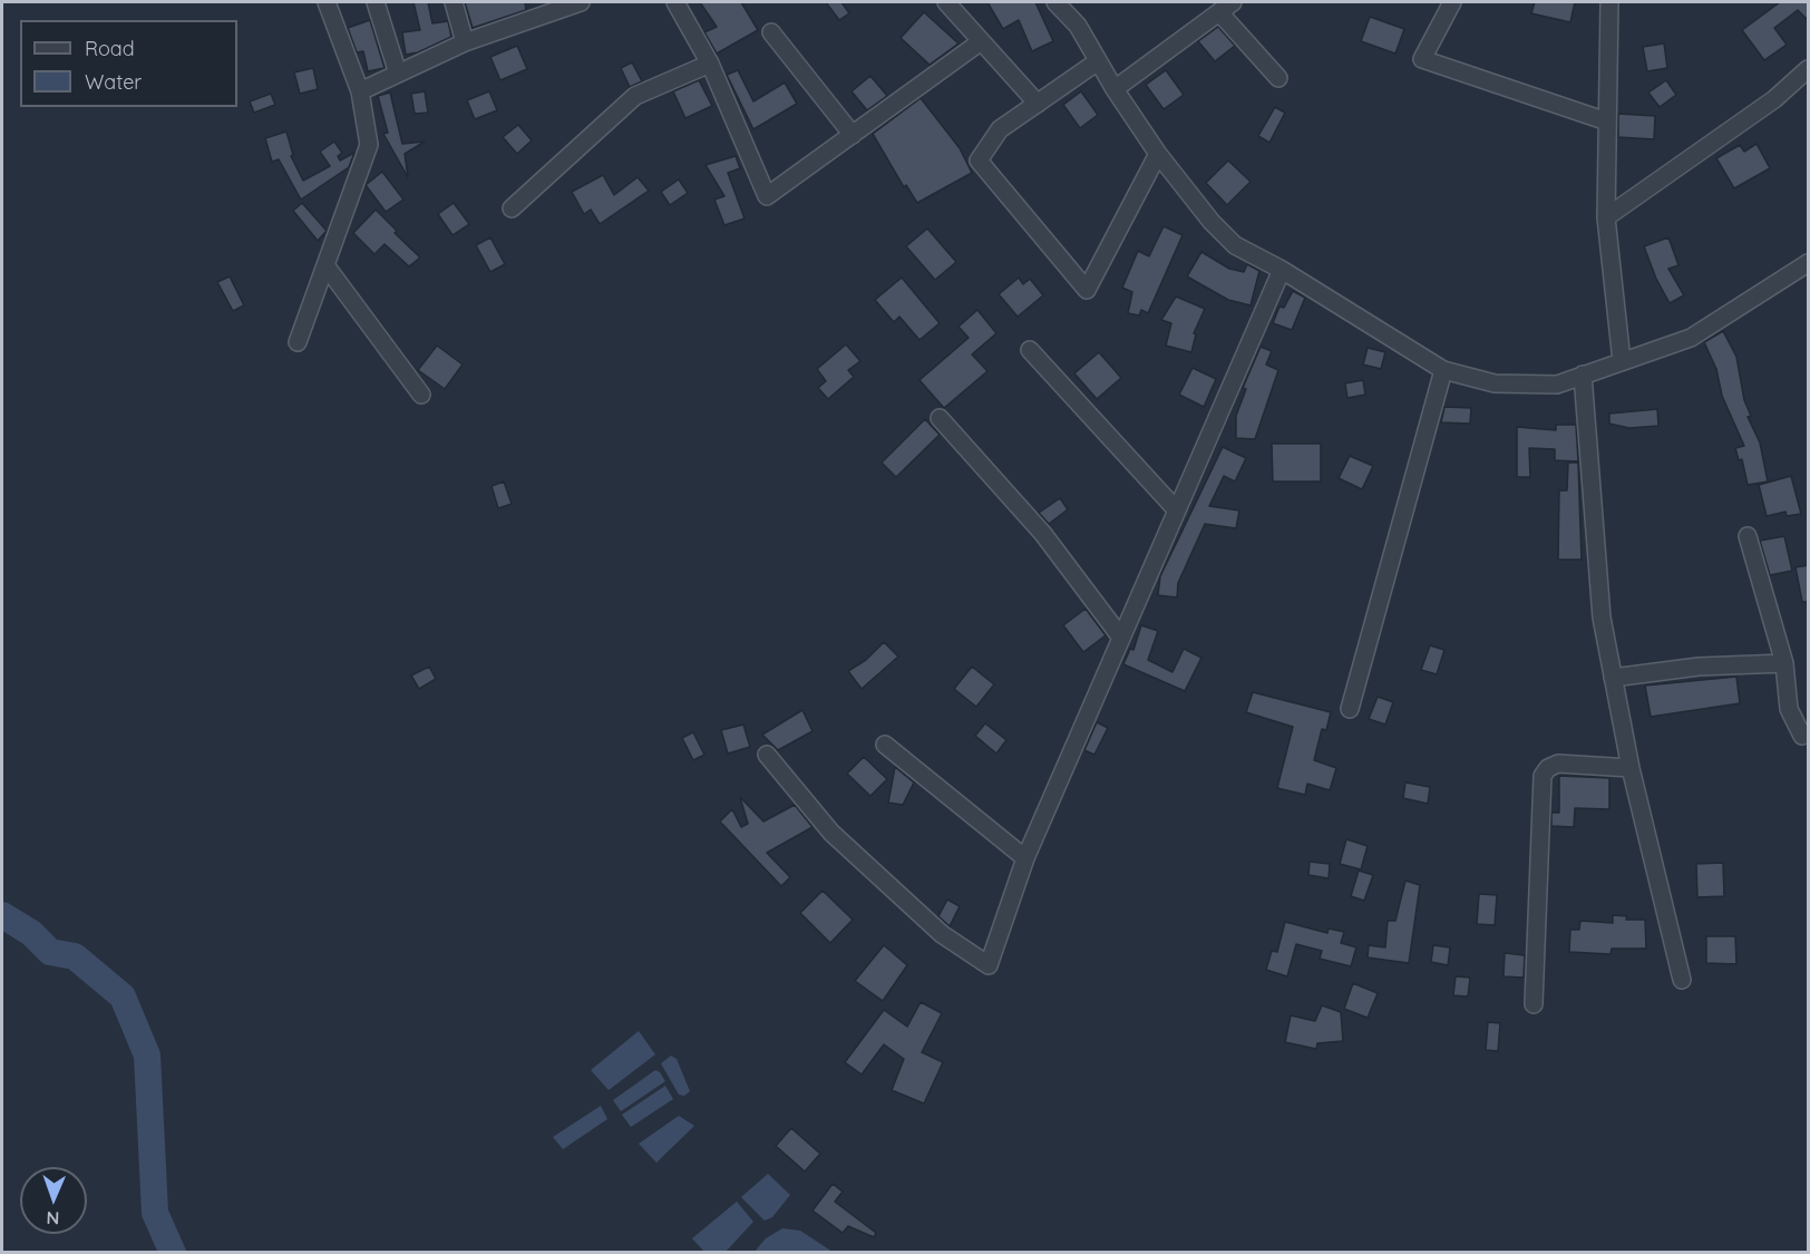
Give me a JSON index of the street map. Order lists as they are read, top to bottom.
{
  "legend": ["Road", "Water"],
  "north": "bottom"
}
